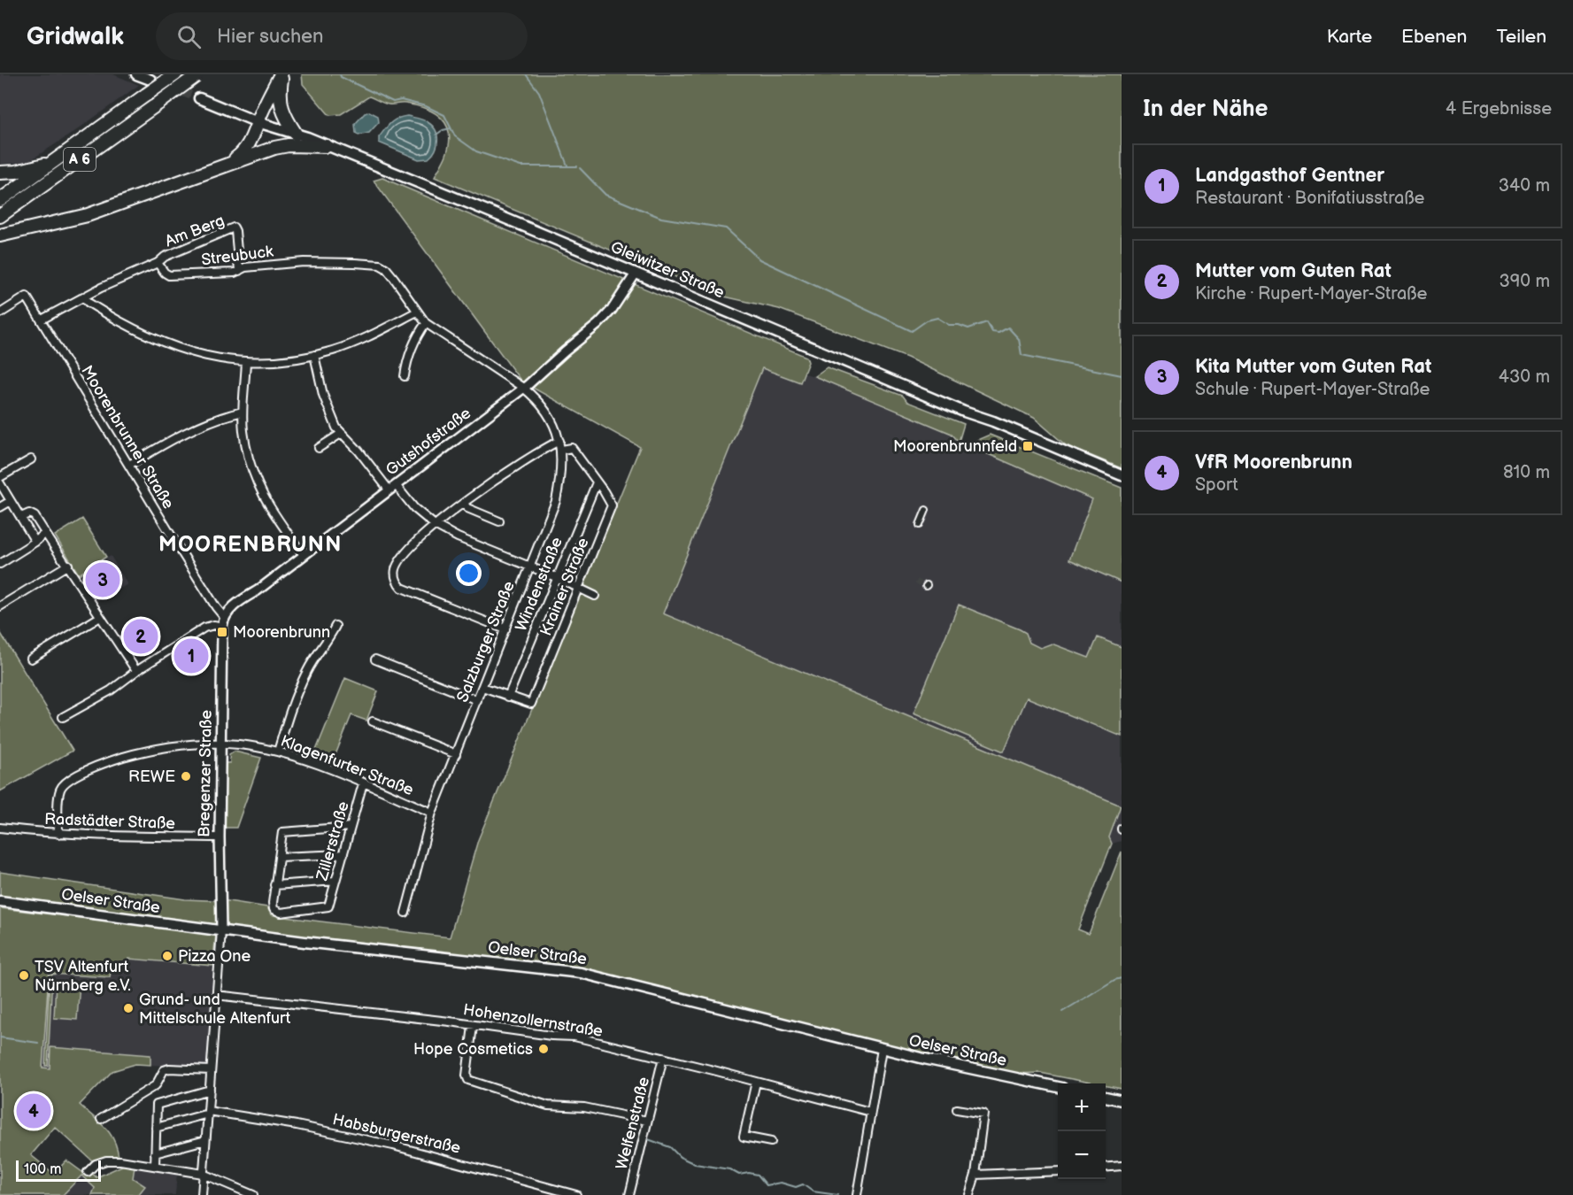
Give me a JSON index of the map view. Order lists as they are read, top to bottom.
{
  "streets": {
    "highway": ["A 6"],
    "main road": ["Gleiwitzer Straße", "Oelser Straße"],
    "street": [
      "Am Berg",
      "Streubuck",
      "Moorenbrunner Straße",
      "Gutshofstraße",
      "Windenstraße",
      "Krainer Straße",
      "Salzburger Straße",
      "Klagenfurter Straße",
      "Bregenzer Straße",
      "Radstädter Straße",
      "Zillerstraße",
      "Hohenzollernstraße",
      "Welfenstraße",
      "Habsburgerstraße"
    ]
  },
  "crossings": [
    ["Am Berg", "Streubuck"],
    ["Streubuck", "Gutshofstraße"],
    ["Streubuck", "Salzburger Straße"],
    ["Gleiwitzer Straße", "Gutshofstraße"],
    ["Moorenbrunner Straße", "Gutshofstraße"],
    ["Moorenbrunner Straße", "Bregenzer Straße"],
    ["Gutshofstraße", "Salzburger Straße"],
    ["Gutshofstraße", "Bregenzer Straße"],
    ["Windenstraße", "Krainer Straße"],
    ["Krainer Straße", "Salzburger Straße"],
    ["Salzburger Straße", "Klagenfurter Straße"],
    ["Klagenfurter Straße", "Bregenzer Straße"],
    ["Klagenfurter Straße", "Radstädter Straße"],
    ["Klagenfurter Straße", "Zillerstraße"],
    ["Bregenzer Straße", "Radstädter Straße"],
    ["Bregenzer Straße", "Oelser Straße"],
    ["Hohenzollernstraße", "Welfenstraße"]
  ],
  "districts": ["MOORENBRUNN"],
  "places": {
    "transit": ["Moorenbrunnfeld", "Moorenbrunn"],
    "other": [
      "REWE",
      "Pizza One",
      "TSV Altenfurt Nürnberg e.V.",
      "Grund- und Mittelschule Altenfurt",
      "Hope Cosmetics"
    ]
  },
  "scale_bar": "100 m",
  "page": {
    "header": "Gridwalk",
    "search": "Hier suchen",
    "nav": ["Karte", "Ebenen", "Teilen"],
    "heading": ["In der Nähe", "4 Ergebnisse"],
    "list": [
      {
        "mark": "1",
        "name": "Landgasthof Gentner",
        "note": "Restaurant · Bonifatiusstraße",
        "value": "340 m"
      },
      {
        "mark": "2",
        "name": "Mutter vom Guten Rat",
        "note": "Kirche · Rupert-Mayer-Straße",
        "value": "390 m"
      },
      {
        "mark": "3",
        "name": "Kita Mutter vom Guten Rat",
        "note": "Schule · Rupert-Mayer-Straße",
        "value": "430 m"
      },
      {
        "mark": "4",
        "name": "VfR Moorenbrunn",
        "note": "Sport",
        "value": "810 m"
      }
    ],
    "pins": [
      "3",
      "2",
      "1",
      "4"
    ],
    "map_buttons": ["+", "−"],
    "scale": "100 m"
  }
}
